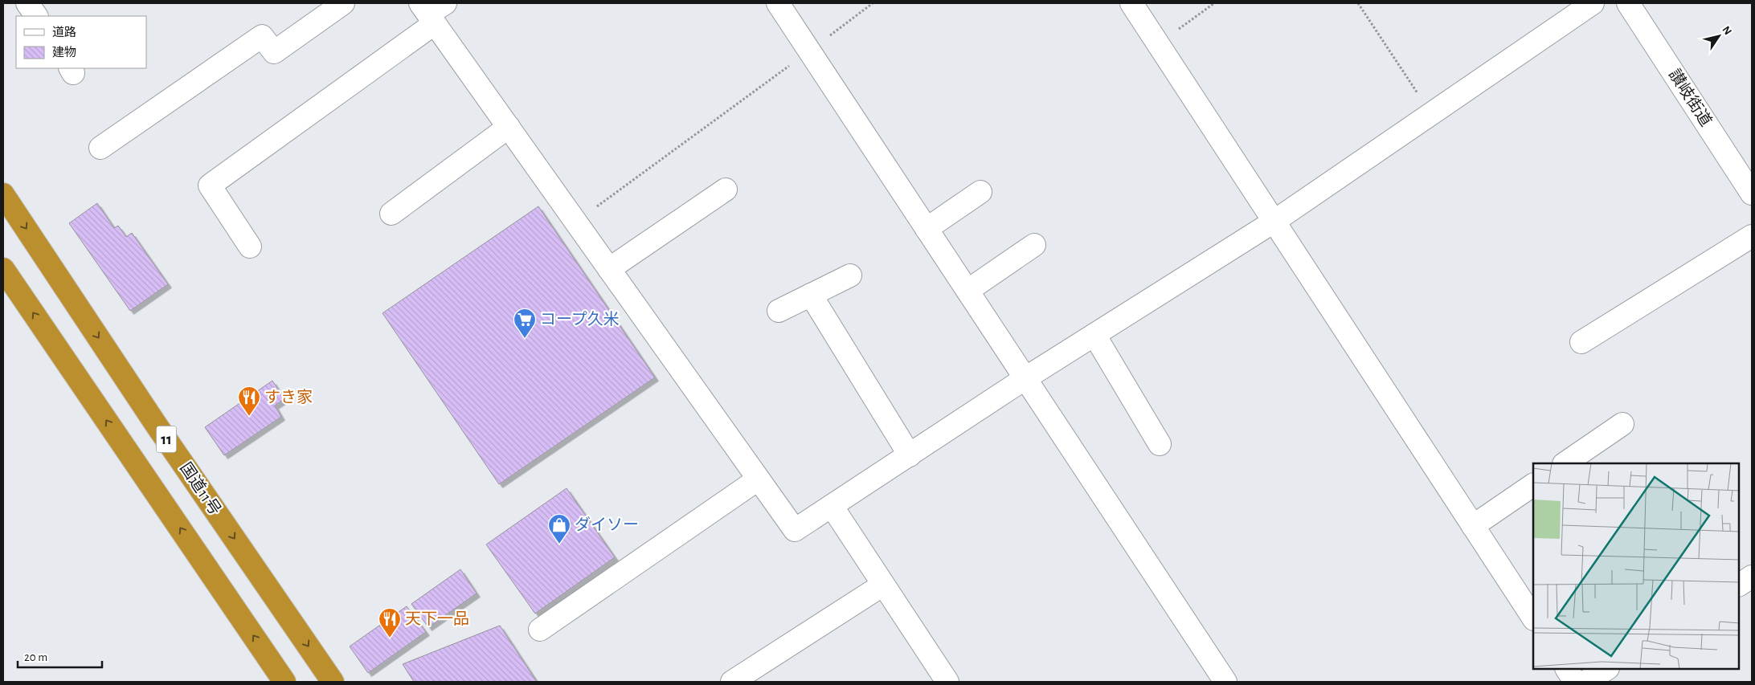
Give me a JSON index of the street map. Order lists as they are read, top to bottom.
{
  "streets": {
    "highway": ["11", "国道11号"],
    "street": ["讃岐街道"]
  },
  "places": {
    "supermarket": ["コープ久米"],
    "restaurant": ["すき家", "天下一品"],
    "shop": ["ダイソー"]
  },
  "legend": ["道路", "建物"],
  "scale_bar": "20 m",
  "north": "top right"
}
